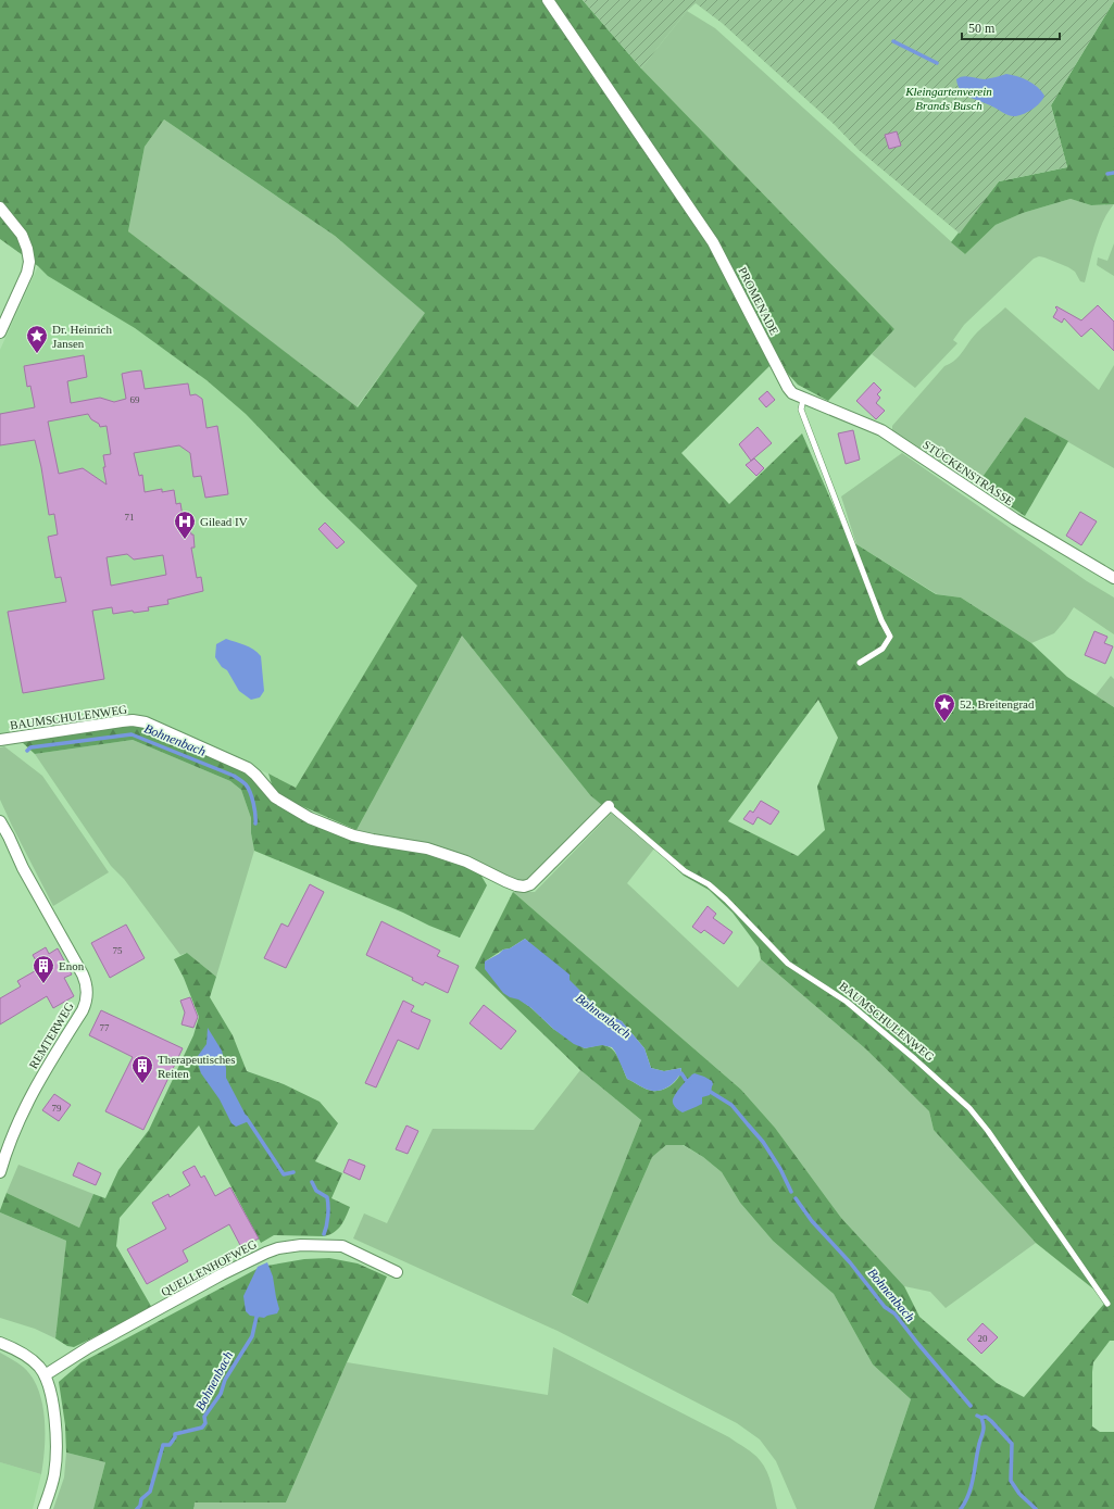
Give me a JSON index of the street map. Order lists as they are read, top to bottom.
{
  "streets": {
    "street": [
      "PROMENADE",
      "STÜCKENSTRASSE",
      "BAUMSCHULENWEG",
      "REMTERWEG",
      "QUELLENHOFWEG"
    ]
  },
  "crossings": [
    ["PROMENADE", "STÜCKENSTRASSE"]
  ],
  "water": ["Bohnenbach"],
  "parks": ["Kleingartenverein Brands Busch"],
  "places": {
    "place": ["Dr. Heinrich Jansen", "52. Breitengrad"],
    "hospital": ["Gilead IV"],
    "building": ["Enon", "Therapeutisches Reiten"]
  },
  "house_numbers": [
    "69",
    "71",
    "75",
    "77",
    "79",
    "20"
  ],
  "scale_bar": "50 m"
}
